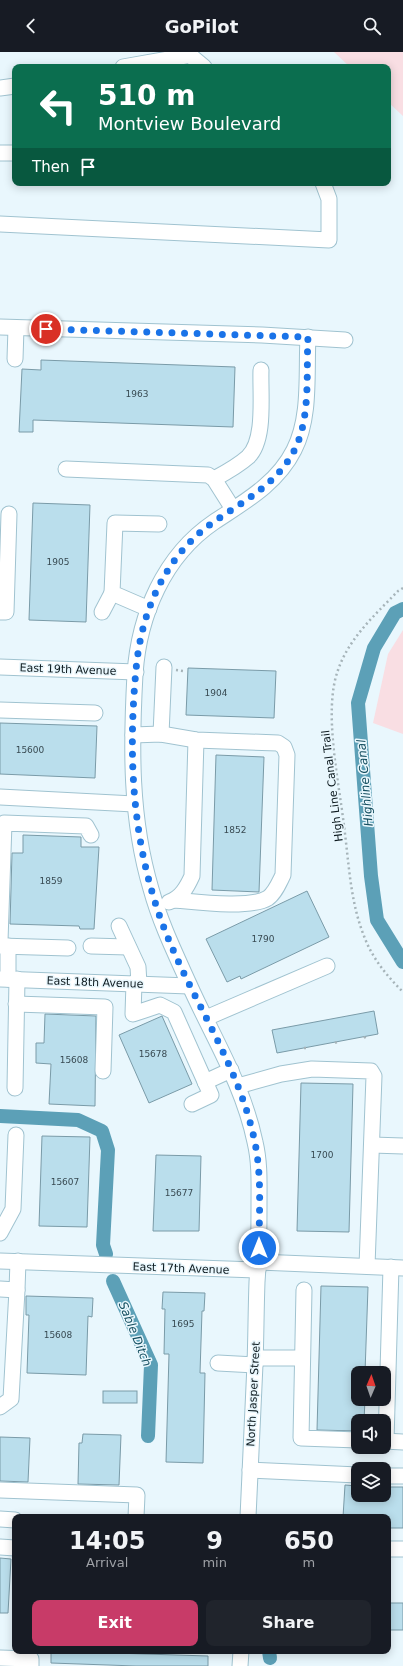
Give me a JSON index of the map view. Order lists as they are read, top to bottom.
{
  "streets": {
    "street": [
      "East 19th Avenue",
      "East 18th Avenue",
      "East 17th Avenue",
      "North Jasper Street"
    ],
    "path": ["High Line Canal Trail"]
  },
  "crossings": [
    ["East 19th Avenue", "North Jasper Street"],
    ["East 18th Avenue", "North Jasper Street"],
    ["East 17th Avenue", "North Jasper Street"]
  ],
  "water": ["Highline Canal", "Sable Ditch"],
  "house_numbers": [
    "1963",
    "1905",
    "1904",
    "15600",
    "1852",
    "1859",
    "1790",
    "15678",
    "15608",
    "1700",
    "15607",
    "15677",
    "1695",
    "15608"
  ],
  "north": "top",
  "page": {
    "header": "GoPilot",
    "turn": ["510 m", "Montview Boulevard"],
    "then": "Then",
    "eta": [
      "14:05",
      "Arrival",
      "9",
      "min",
      "650",
      "m"
    ],
    "buttons": ["Exit", "Share"]
  }
}
